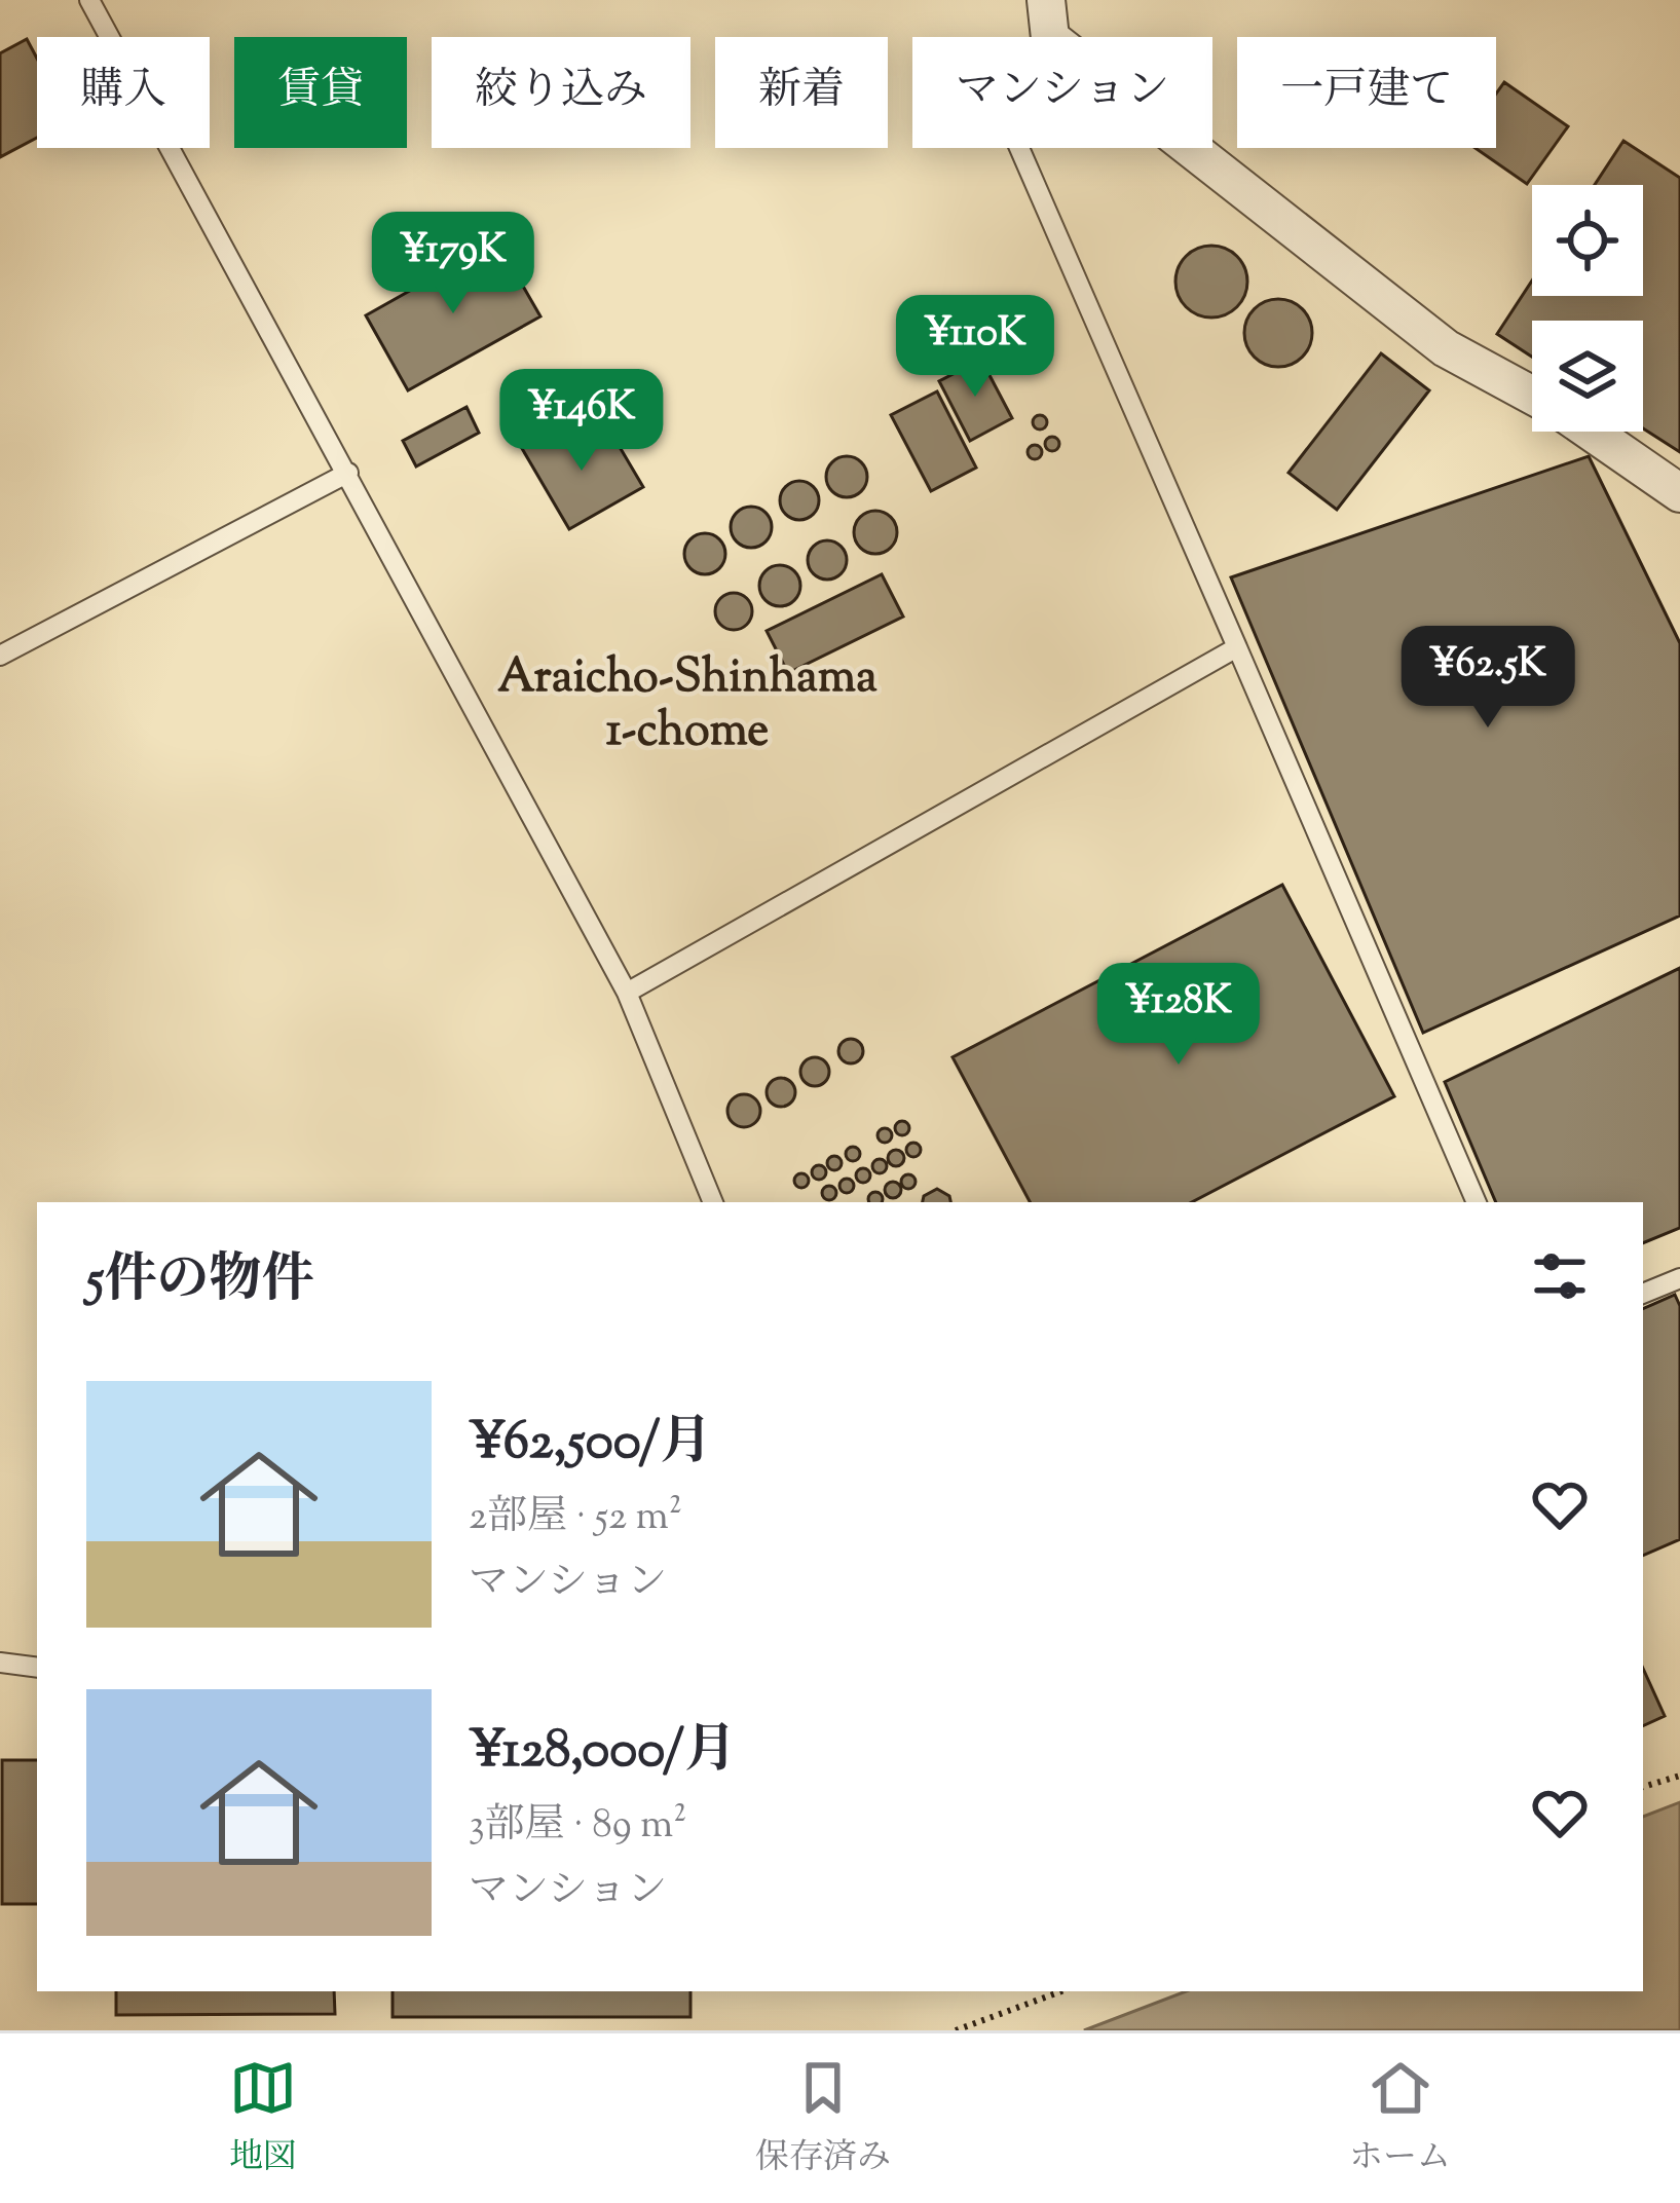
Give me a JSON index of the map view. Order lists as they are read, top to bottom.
{
  "districts": ["Araicho-Shinhama 1-chome"],
  "page": {
    "chip": [
      "購入",
      "賃貸",
      "絞り込み",
      "新着",
      "マンション",
      "一戸建て"
    ],
    "price": [
      "¥179K",
      "¥110K",
      "¥146K",
      "¥62.5K",
      "¥128K"
    ],
    "heading": "5件の物件",
    "list": [
      {
        "name": "¥62,500/月",
        "note": "2部屋 · 52 m² · マンション"
      },
      {
        "name": "¥128,000/月",
        "note": "3部屋 · 89 m² · マンション"
      }
    ],
    "tabs": ["地図", "保存済み", "ホーム"]
  }
}
